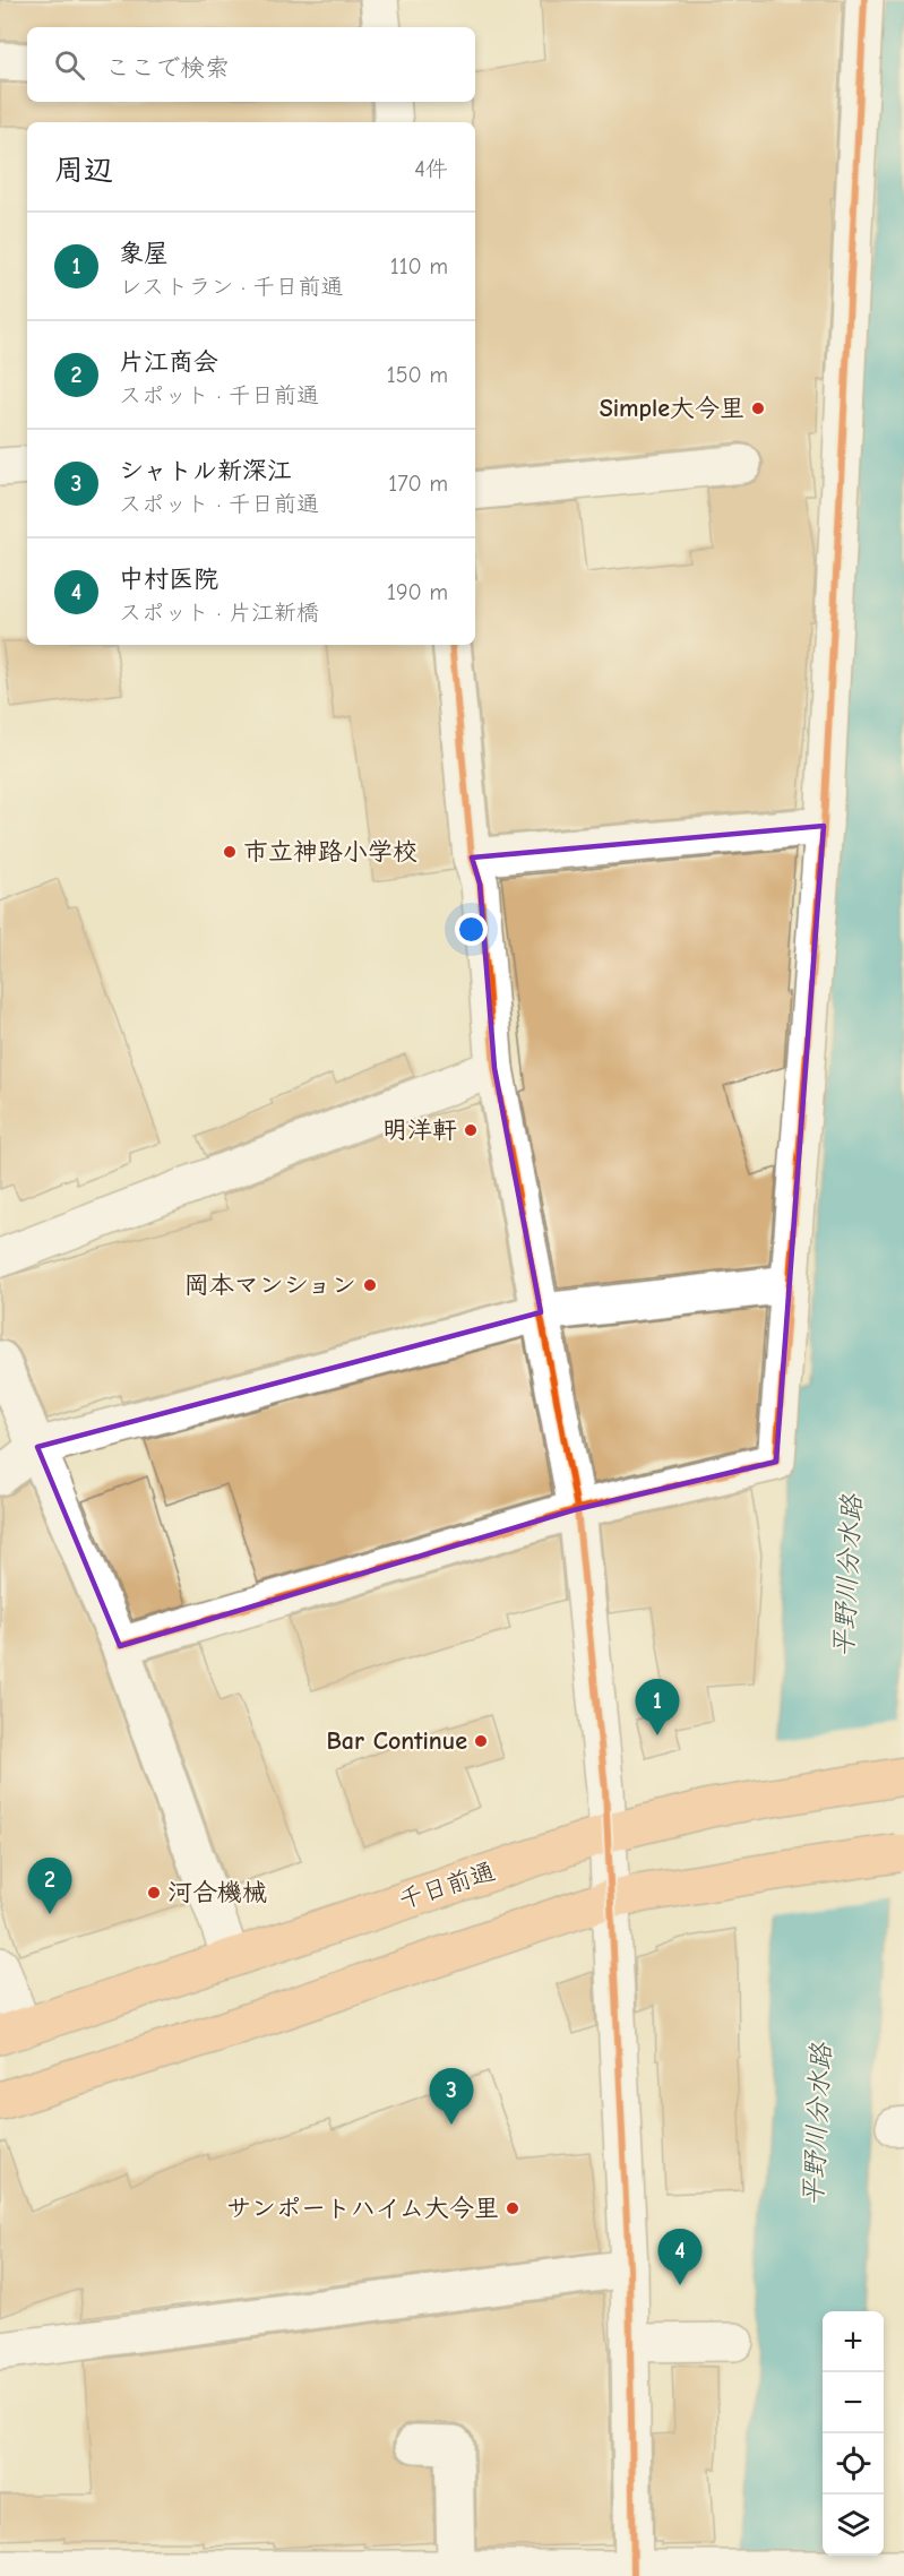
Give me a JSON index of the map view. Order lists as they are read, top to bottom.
{
  "streets": {
    "highway": ["千日前通"]
  },
  "water": ["平野川分水路"],
  "places": [
    "Simple大今里",
    "市立神路小学校",
    "明洋軒",
    "岡本マンション",
    "Bar Continue",
    "河合機械",
    "サンポートハイム大今里"
  ],
  "page": {
    "search": "ここで検索",
    "heading": ["周辺", "4件"],
    "list": [
      {
        "mark": "1",
        "name": "象屋",
        "note": "レストラン · 千日前通",
        "value": "110 m"
      },
      {
        "mark": "2",
        "name": "片江商会",
        "note": "スポット · 千日前通",
        "value": "150 m"
      },
      {
        "mark": "3",
        "name": "シャトル新深江",
        "note": "スポット · 千日前通",
        "value": "170 m"
      },
      {
        "mark": "4",
        "name": "中村医院",
        "note": "スポット · 片江新橋",
        "value": "190 m"
      }
    ],
    "pins": [
      "1",
      "2",
      "3",
      "4"
    ],
    "map_buttons": ["+", "−"]
  }
}
